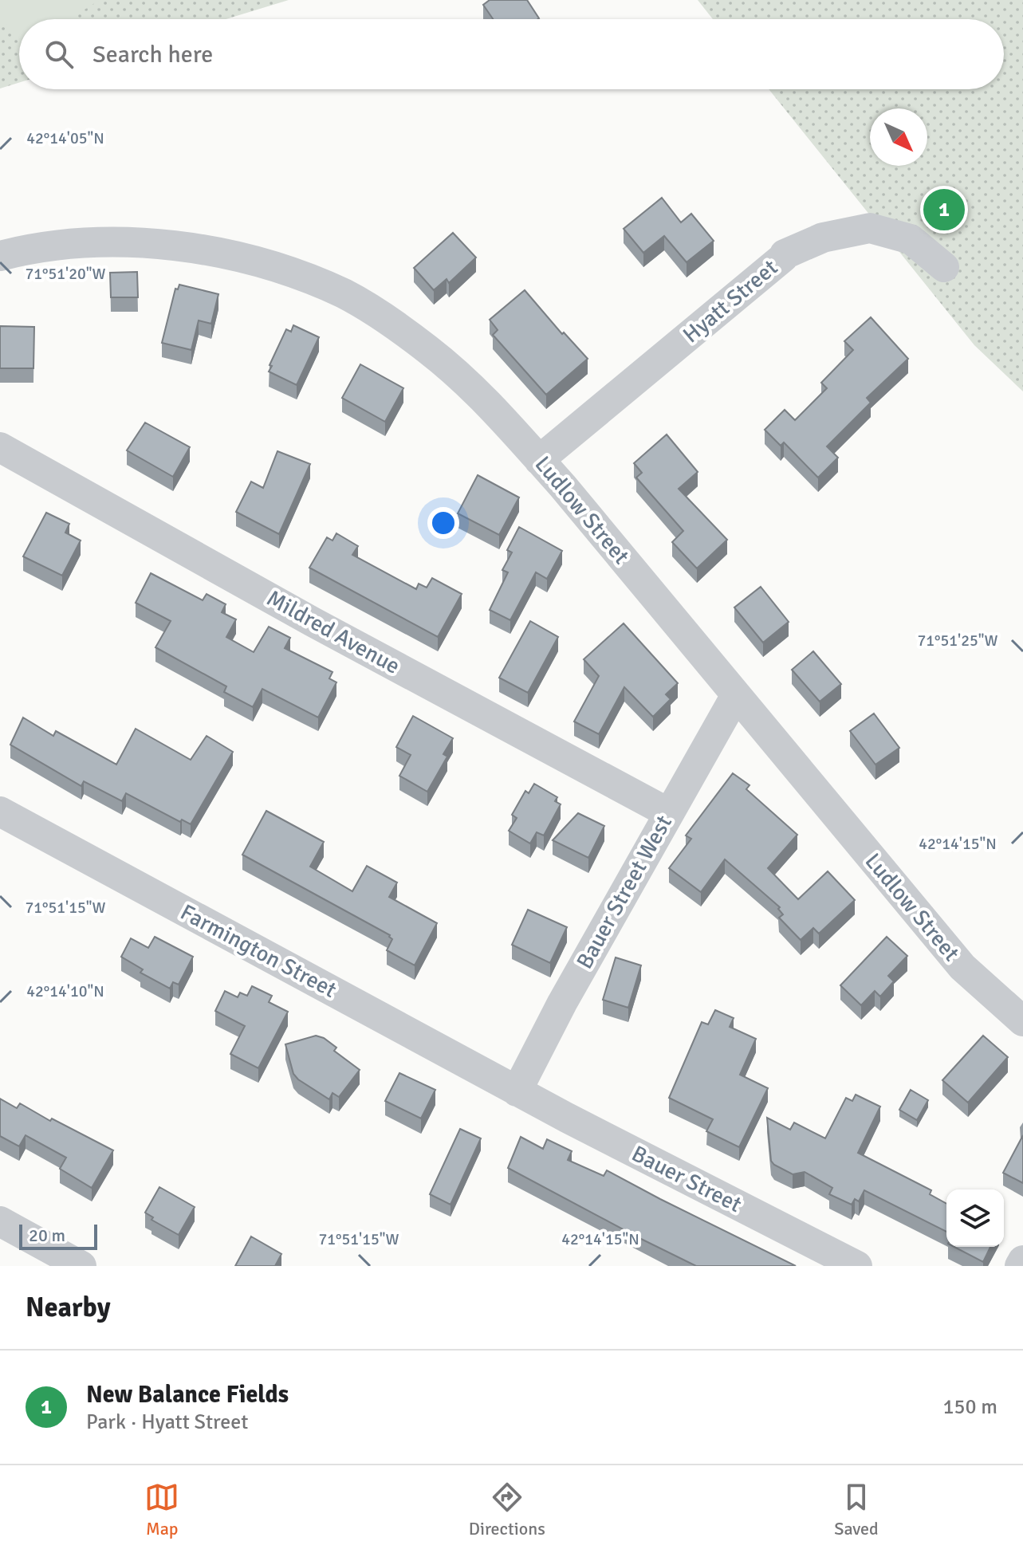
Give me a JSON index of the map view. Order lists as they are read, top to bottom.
{
  "streets": {
    "street": [
      "Hyatt Street",
      "Ludlow Street",
      "Mildred Avenue",
      "Bauer Street West",
      "Farmington Street",
      "Bauer Street"
    ]
  },
  "crossings": [
    ["Hyatt Street", "Ludlow Street"],
    ["Ludlow Street", "Bauer Street West"],
    ["Mildred Avenue", "Bauer Street West"],
    ["Bauer Street West", "Farmington Street"],
    ["Bauer Street West", "Bauer Street"],
    ["Farmington Street", "Bauer Street"]
  ],
  "scale_bar": "20 m",
  "north": "bottom right",
  "page": {
    "search": "Search here",
    "pins": "1",
    "scale": "20 m",
    "heading": "Nearby",
    "list": [
      {
        "mark": "1",
        "name": "New Balance Fields",
        "note": "Park · Hyatt Street",
        "value": "150 m"
      }
    ],
    "nav": ["Map", "Directions", "Saved"]
  },
  "coordinates": [
    "42°14'05\"N",
    "71°51'20\"W",
    "71°51'25\"W",
    "42°14'15\"N",
    "71°51'15\"W",
    "42°14'10\"N"
  ]
}
